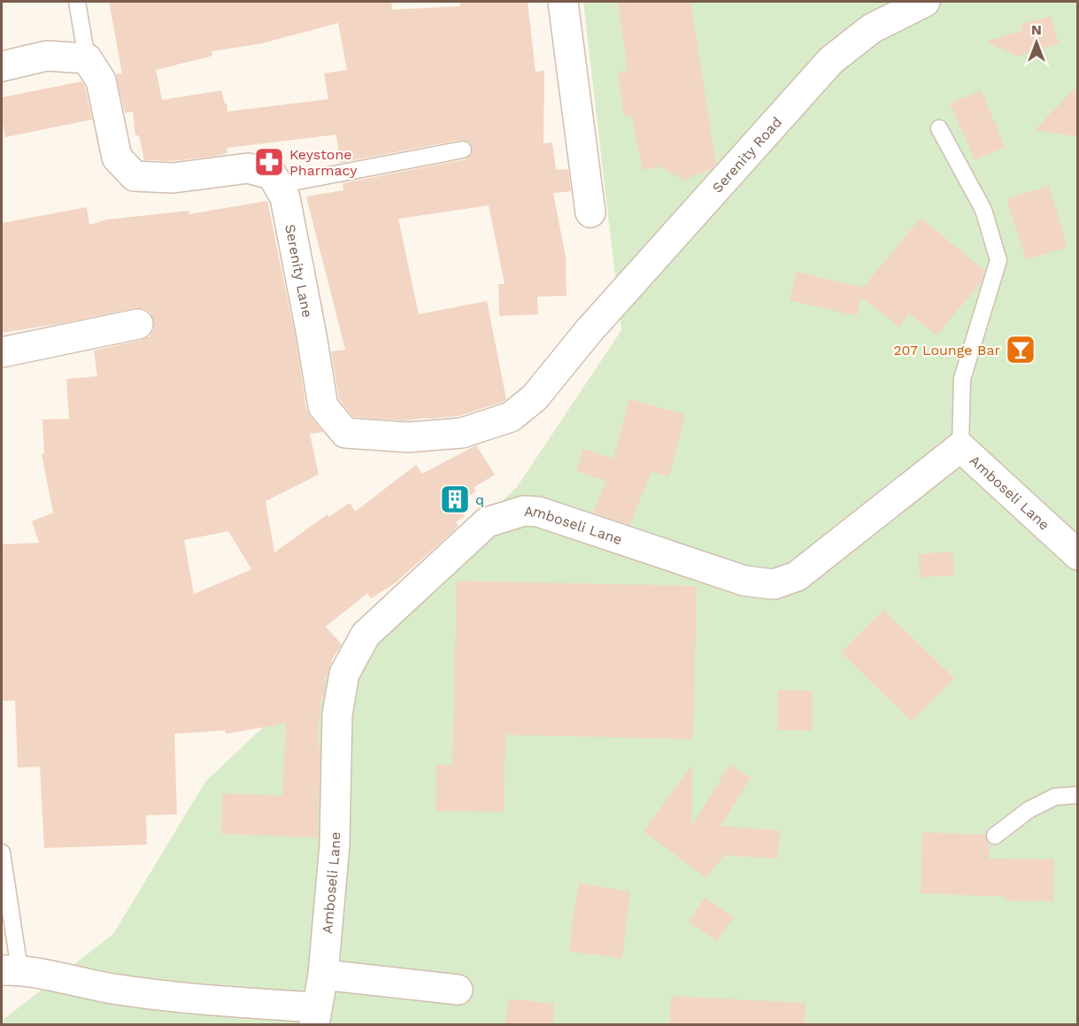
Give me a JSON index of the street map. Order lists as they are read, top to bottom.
{
  "streets": {
    "street": ["Serenity Road", "Serenity Lane", "Amboseli Lane"]
  },
  "crossings": [
    ["Serenity Road", "Serenity Lane"]
  ],
  "places": {
    "pharmacy": ["Keystone Pharmacy"],
    "bar": ["207 Lounge Bar"],
    "building": ["q"]
  },
  "north": "top"
}
